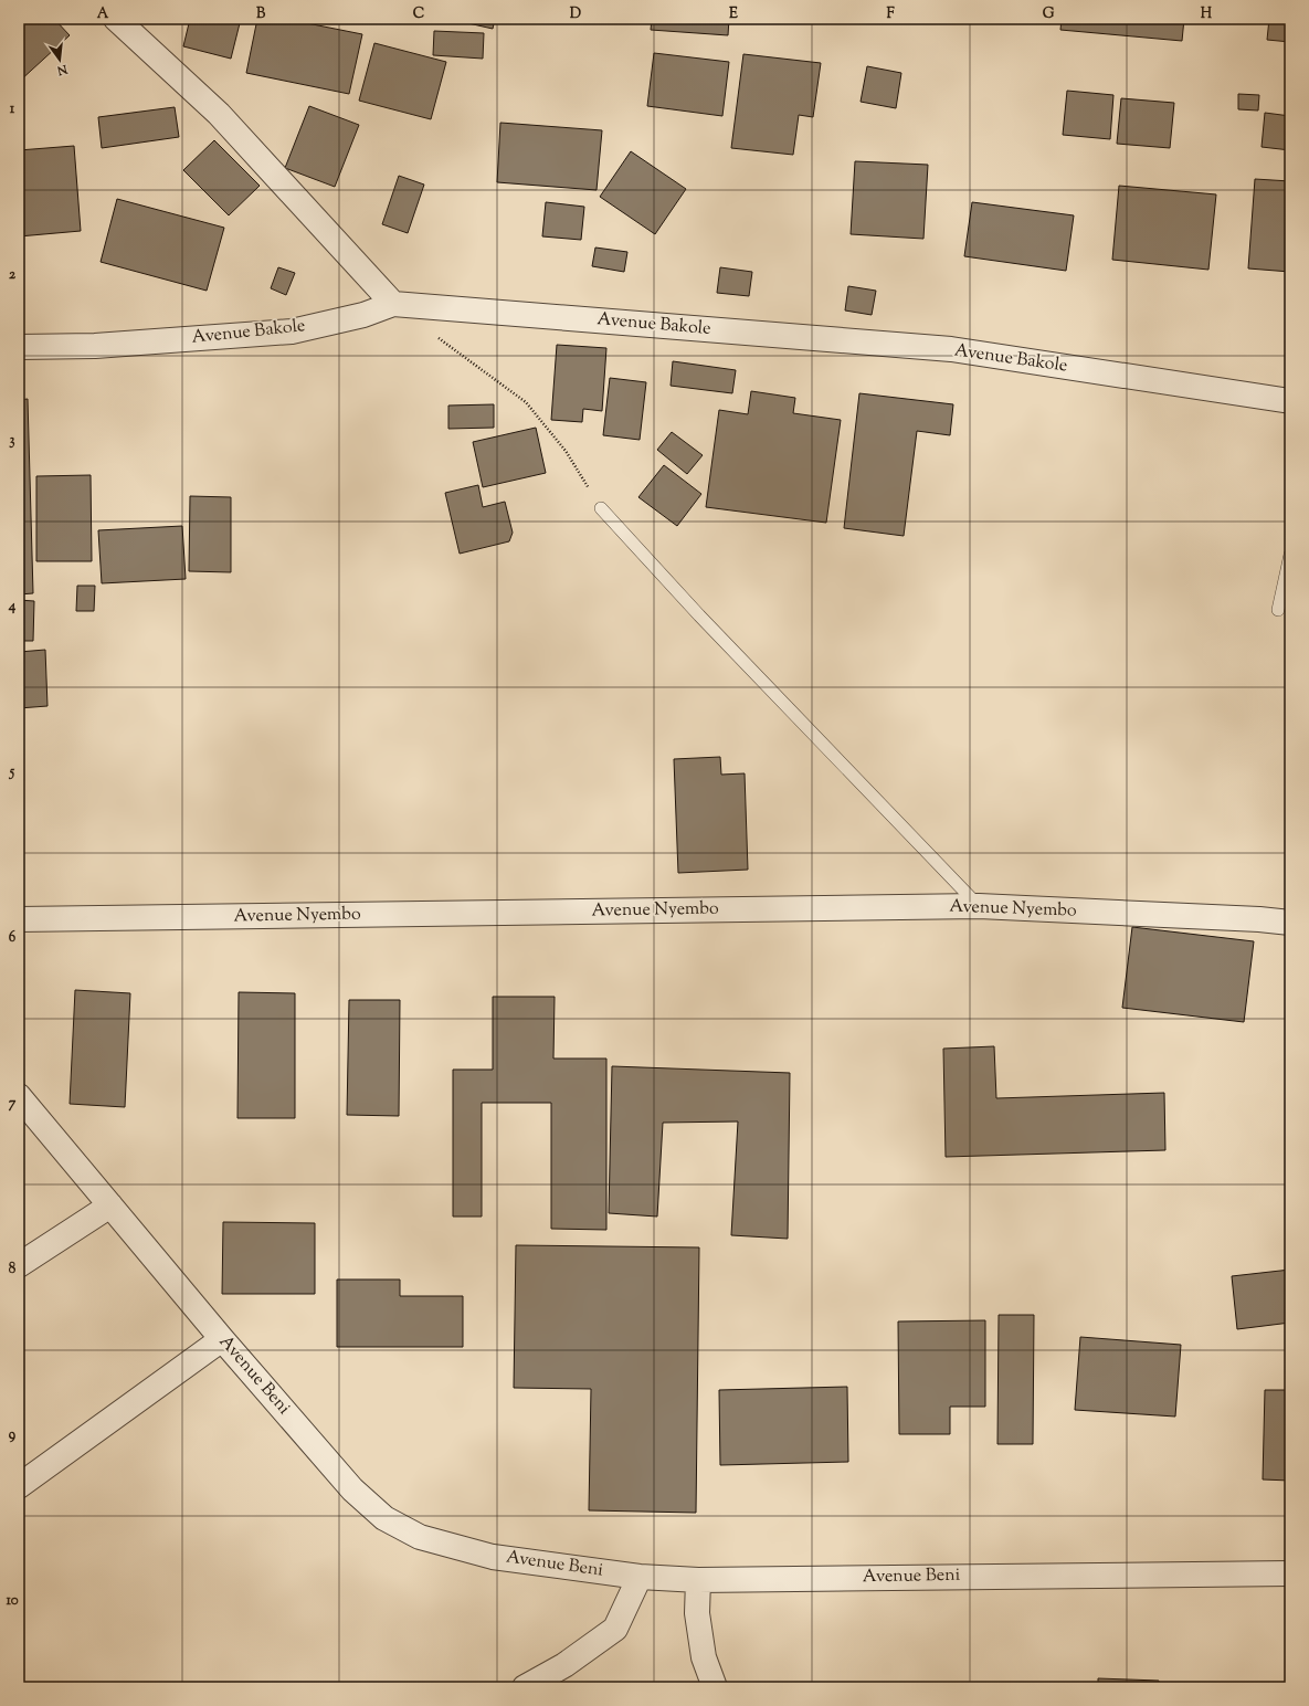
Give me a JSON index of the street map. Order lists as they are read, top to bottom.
{
  "streets": {
    "street": ["Avenue Bakole", "Avenue Nyembo", "Avenue Beni"]
  },
  "north": "bottom",
  "grid": {
    "columns": [
      "A",
      "B",
      "C",
      "D",
      "E",
      "F",
      "G",
      "H"
    ],
    "rows": [
      "1",
      "2",
      "3",
      "4",
      "5",
      "6",
      "7",
      "8",
      "9",
      "10"
    ]
  }
}
